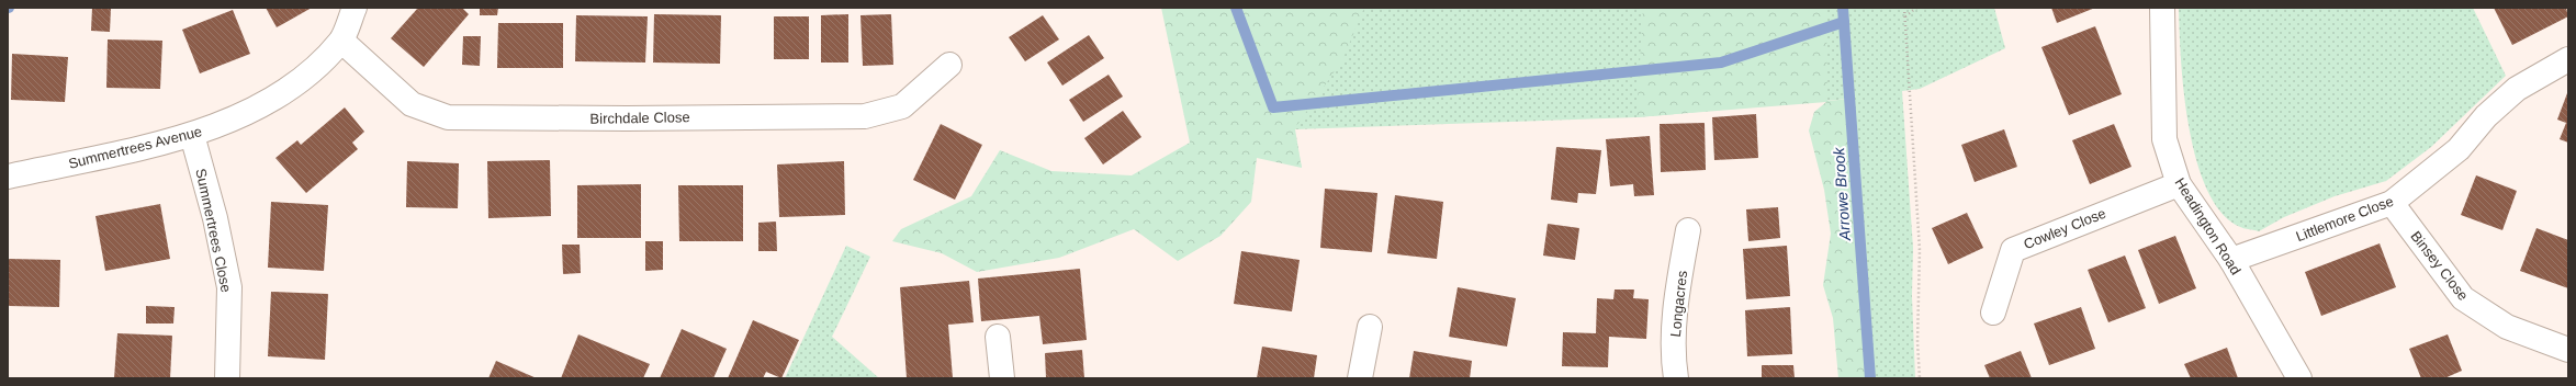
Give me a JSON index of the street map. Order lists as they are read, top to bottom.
{
  "streets": {
    "street": [
      "Birchdale Close",
      "Summertrees Avenue",
      "Littlemore Close",
      "Headington Road",
      "Cowley Close",
      "Summertrees Close",
      "Binsey Close",
      "Longacres"
    ]
  },
  "crossings": [
    ["Birchdale Close", "Summertrees Avenue"],
    ["Summertrees Avenue", "Summertrees Close"],
    ["Littlemore Close", "Headington Road"],
    ["Littlemore Close", "Binsey Close"],
    ["Headington Road", "Cowley Close"]
  ],
  "water": ["Arrowe Brook"]
}
